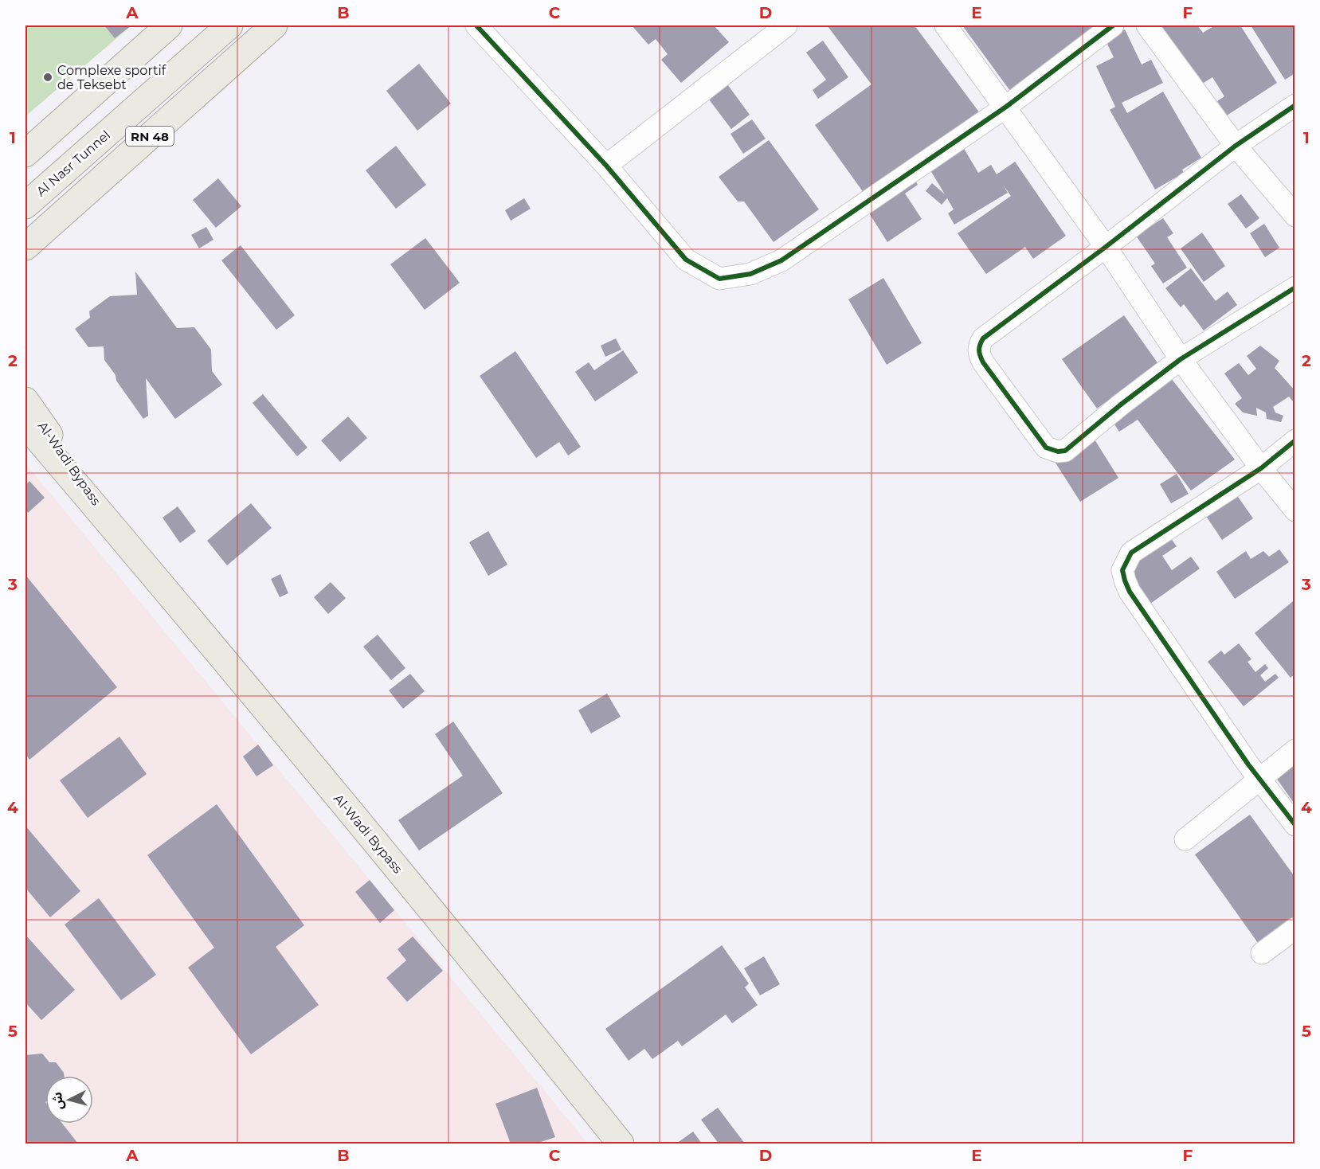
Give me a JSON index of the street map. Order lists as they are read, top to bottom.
{
  "streets": {
    "main road": ["RN 48", "Al Nasr Tunnel", "Al-Wadi Bypass"]
  },
  "places": ["Complexe sportif de Teksebt"],
  "north": "left",
  "grid": {
    "columns": [
      "A",
      "B",
      "C",
      "D",
      "E",
      "F"
    ],
    "rows": [
      "1",
      "2",
      "3",
      "4",
      "5"
    ]
  }
}
